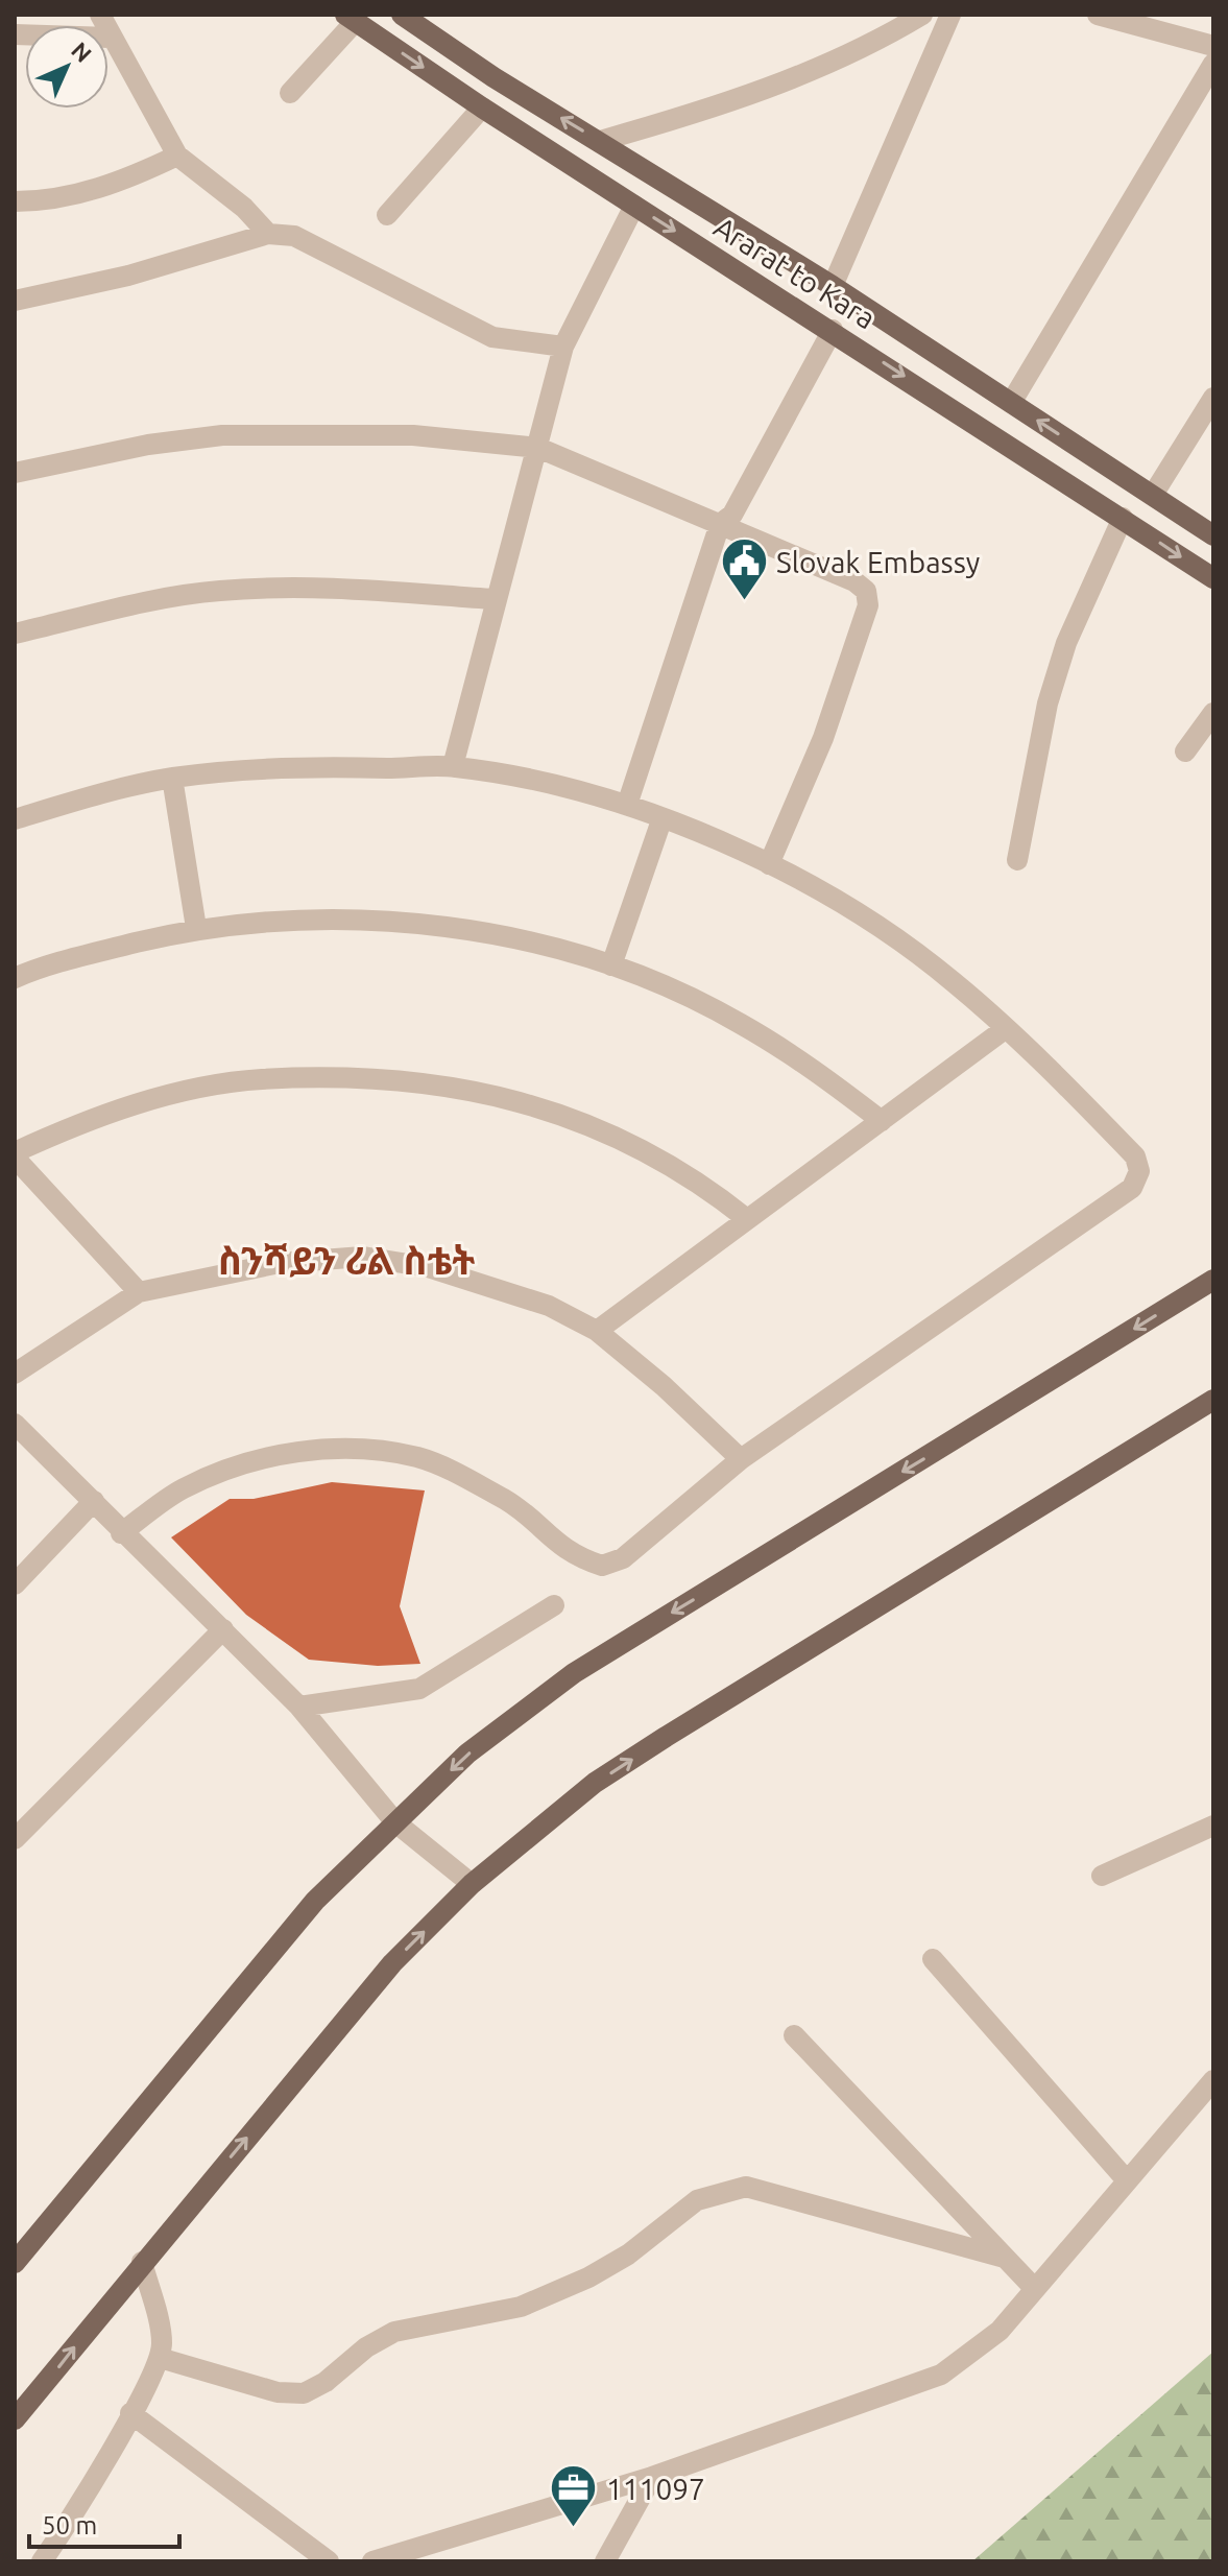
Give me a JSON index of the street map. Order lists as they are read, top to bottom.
{
  "streets": {
    "main road": ["Ararat to Kara"]
  },
  "districts": ["ስንሻይን ሪል ስቴት"],
  "places": {
    "public building": ["Slovak Embassy"],
    "office": ["111097"]
  },
  "scale_bar": "50 m",
  "north": "top right"
}
